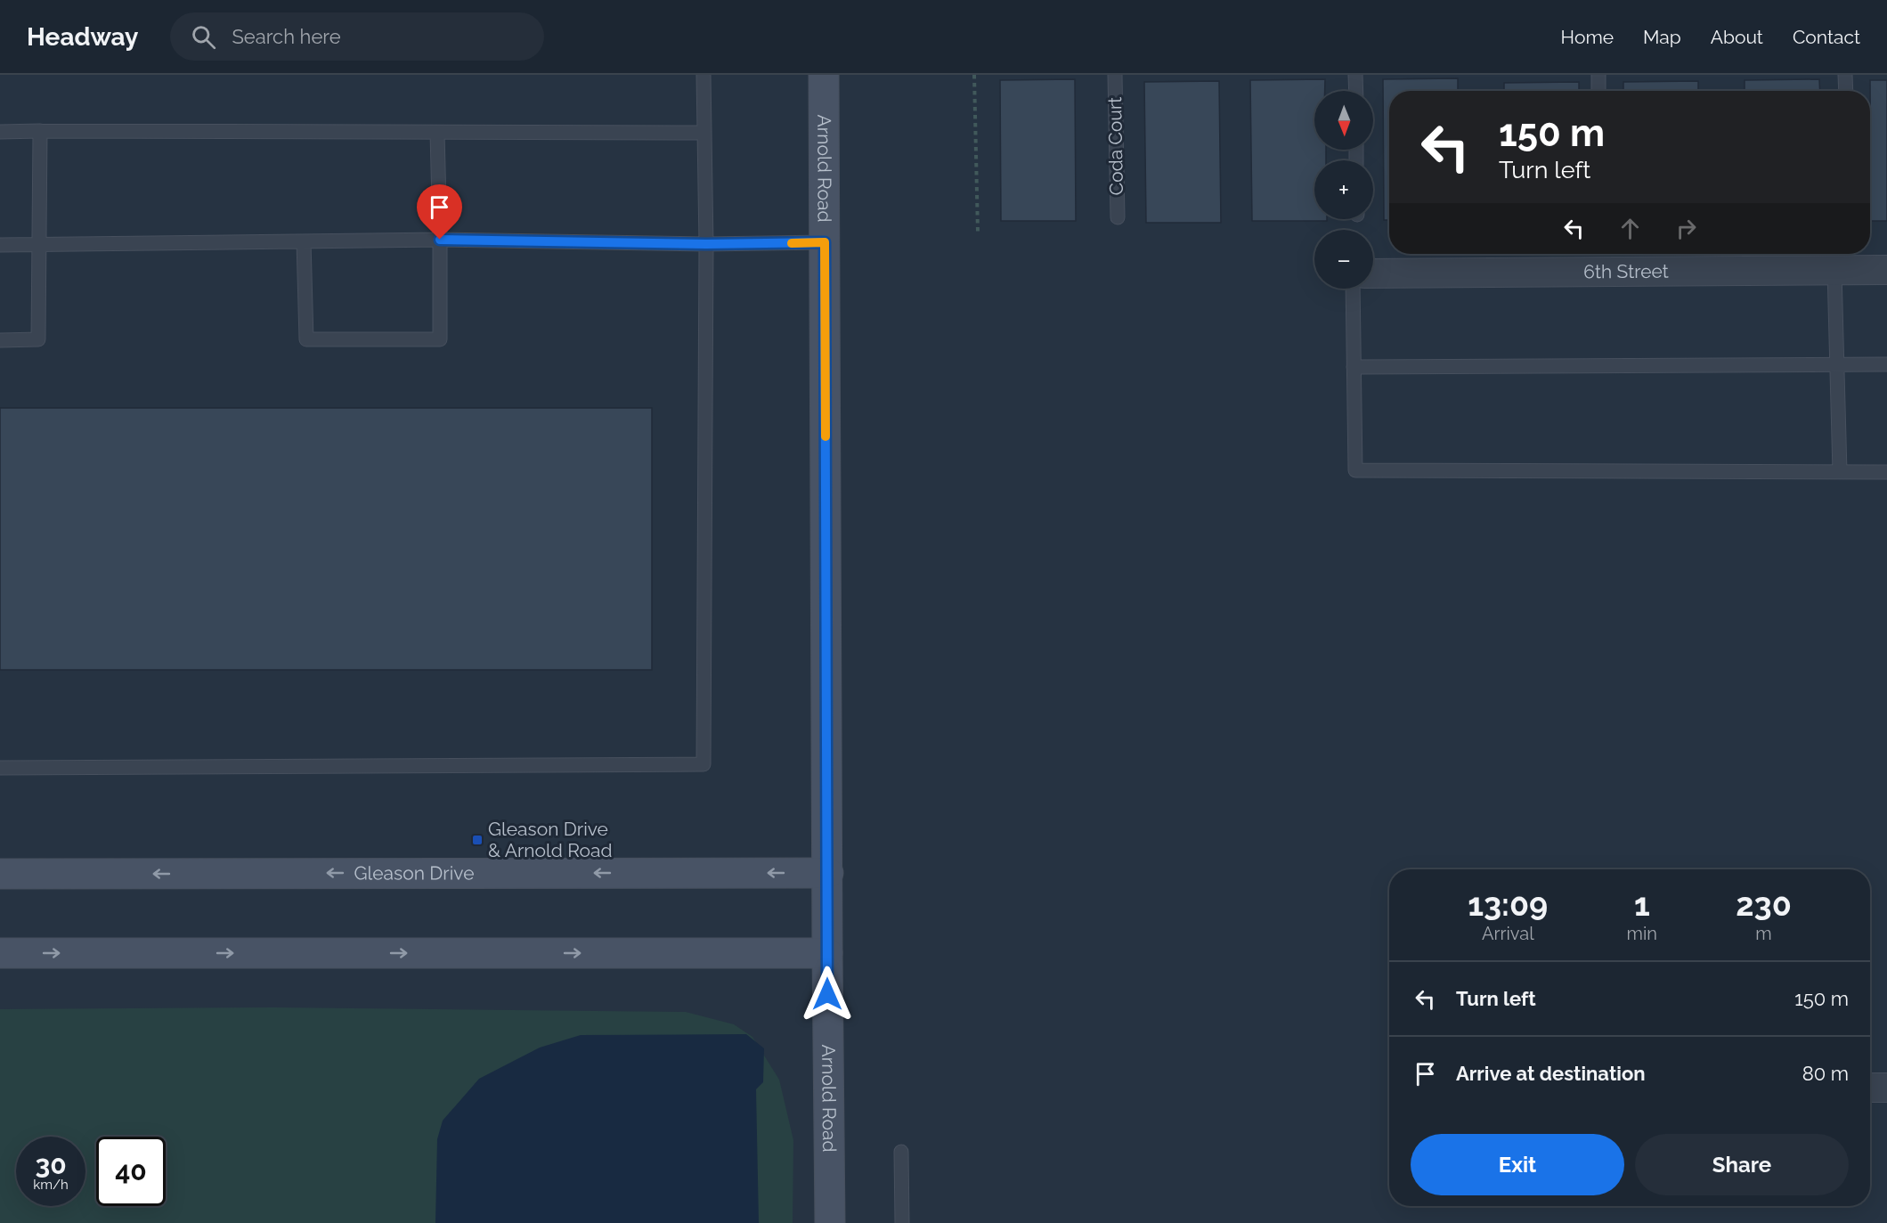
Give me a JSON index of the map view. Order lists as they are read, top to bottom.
{
  "streets": {
    "main road": ["Arnold Road", "Gleason Drive"],
    "street": ["6th Street"],
    "lane": ["Coda Court"]
  },
  "crossings": [
    ["Arnold Road", "Gleason Drive"]
  ],
  "places": {
    "transit": ["Gleason Drive & Arnold Road"]
  },
  "north": "bottom",
  "page": {
    "header": "Headway",
    "search": "Search here",
    "nav": [
      "Home",
      "Map",
      "About",
      "Contact"
    ],
    "map_buttons": ["+", "−"],
    "turn": ["150 m", "Turn left"],
    "eta": [
      "13:09",
      "Arrival",
      "1",
      "min",
      "230",
      "m"
    ],
    "list": [
      {
        "name": "Turn left",
        "value": "150 m"
      },
      {
        "name": "Arrive at destination",
        "value": "80 m"
      }
    ],
    "buttons": ["Exit", "Share"],
    "speed": "30 km/h",
    "limit": "40"
  }
}
